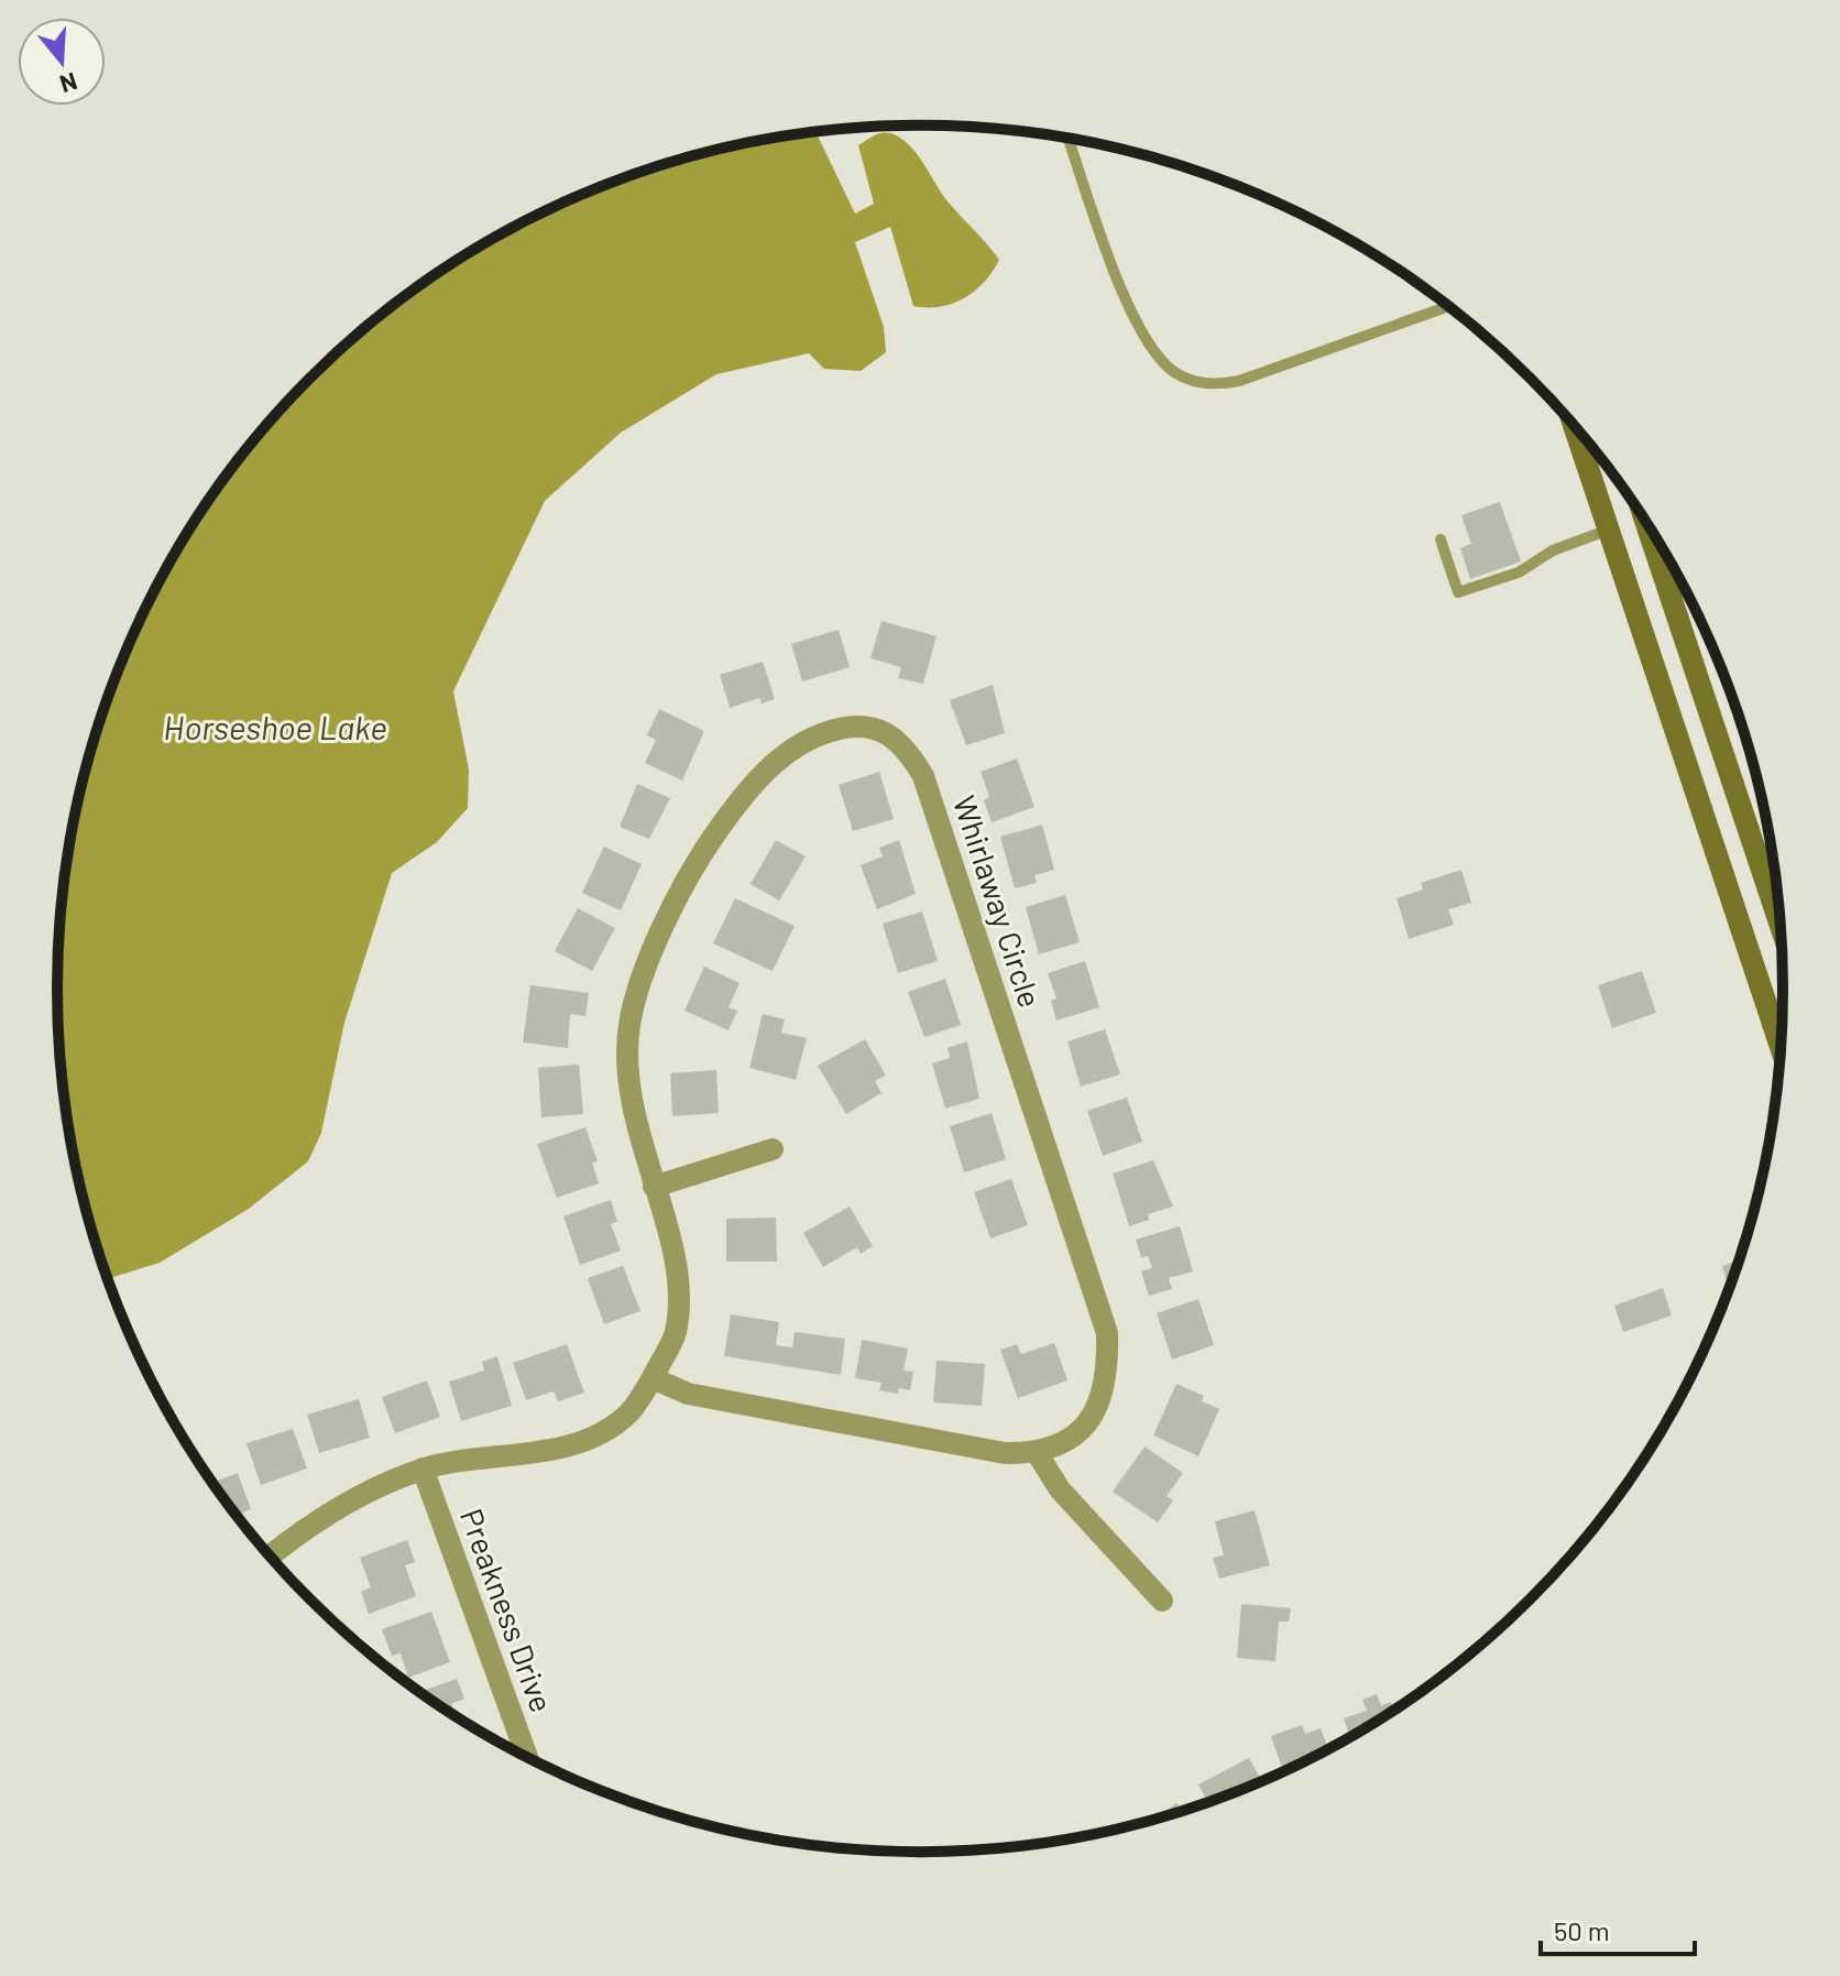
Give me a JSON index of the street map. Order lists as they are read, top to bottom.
{
  "streets": {
    "street": ["Whirlaway Circle", "Preakness Drive"]
  },
  "crossings": [
    ["Whirlaway Circle", "Preakness Drive"]
  ],
  "water": ["Horseshoe Lake"],
  "scale_bar": "50 m",
  "north": "bottom"
}
